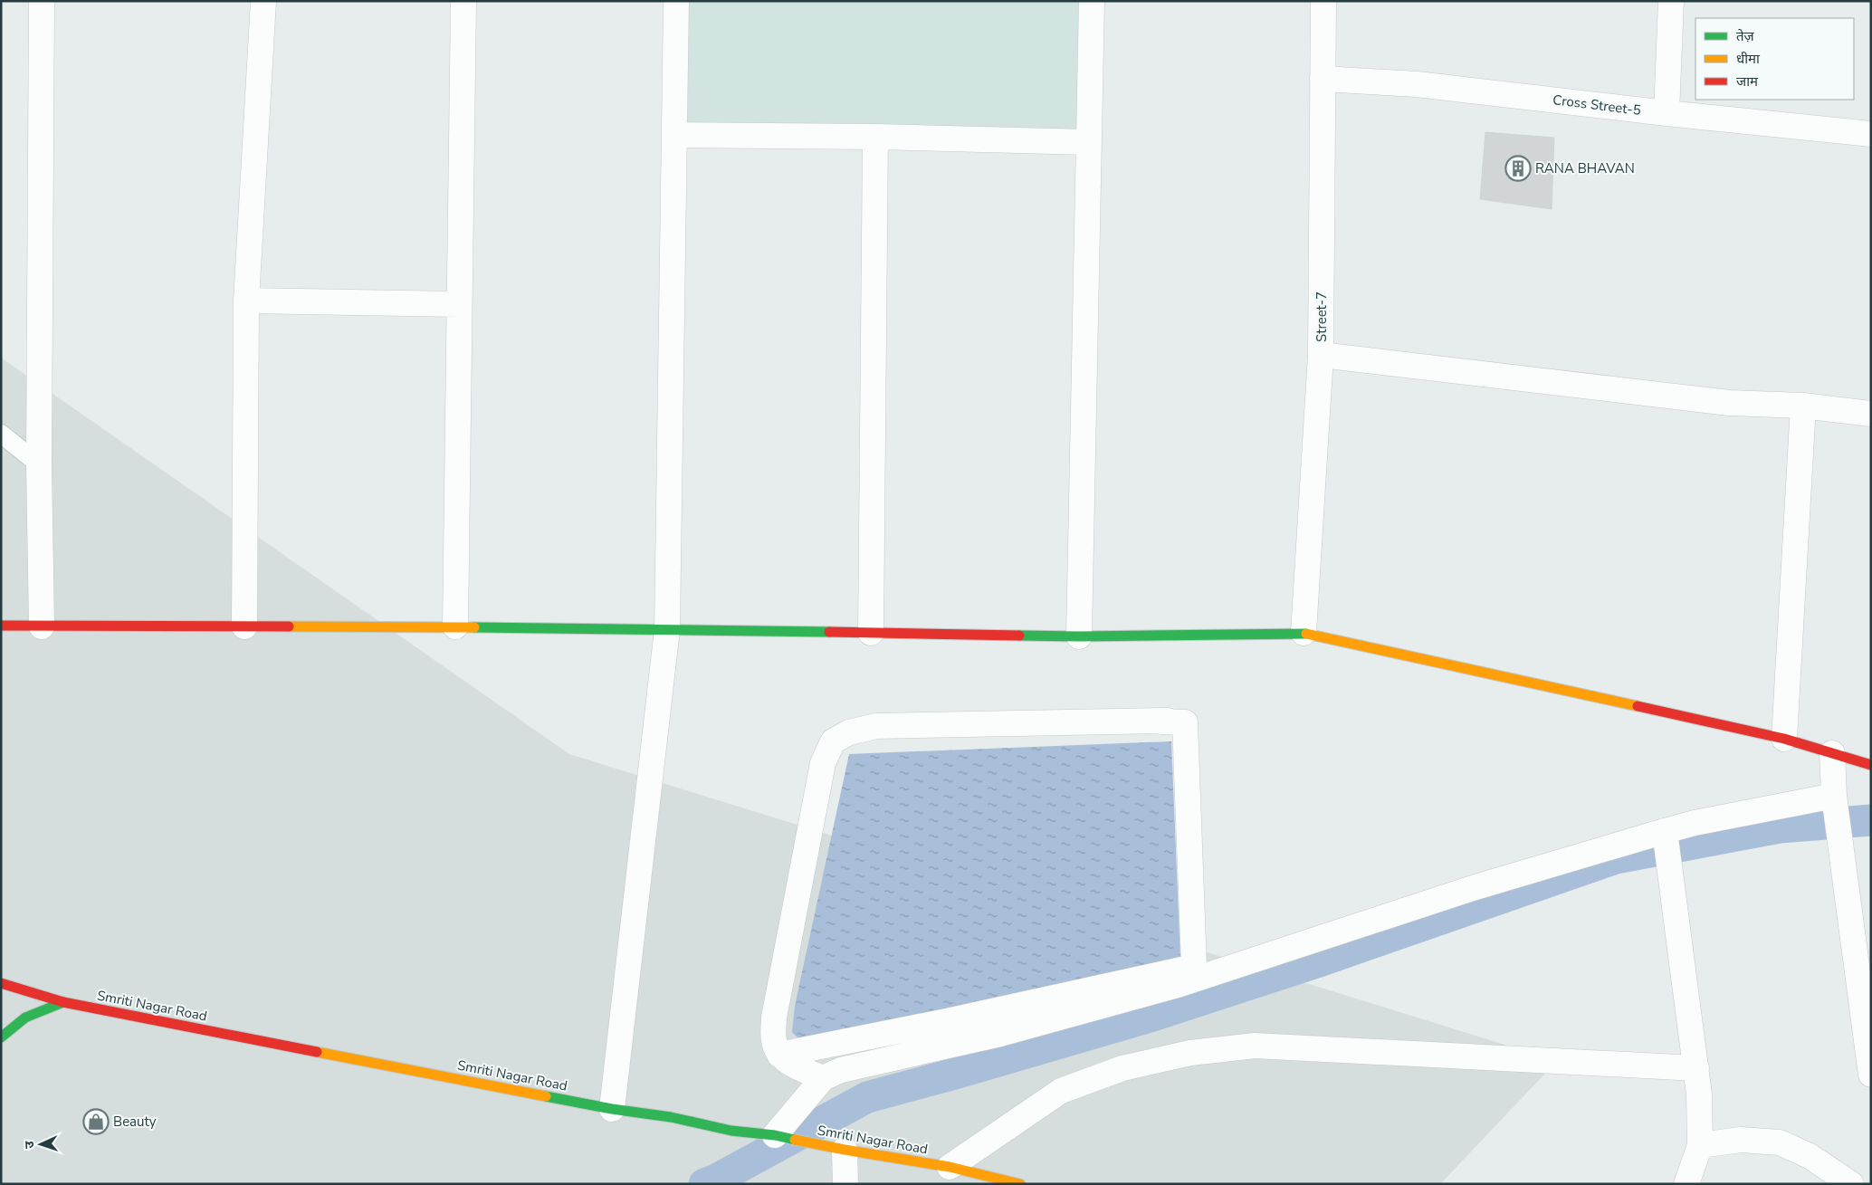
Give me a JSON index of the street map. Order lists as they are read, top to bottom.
{
  "streets": {
    "street": ["Cross Street-5", "Street-7", "Smriti Nagar Road"]
  },
  "crossings": [
    ["Cross Street-5", "Street-7"]
  ],
  "places": {
    "building": ["RANA BHAVAN"],
    "shop": ["Beauty"]
  },
  "legend": ["तेज़", "धीमा", "जाम"],
  "north": "left"
}
